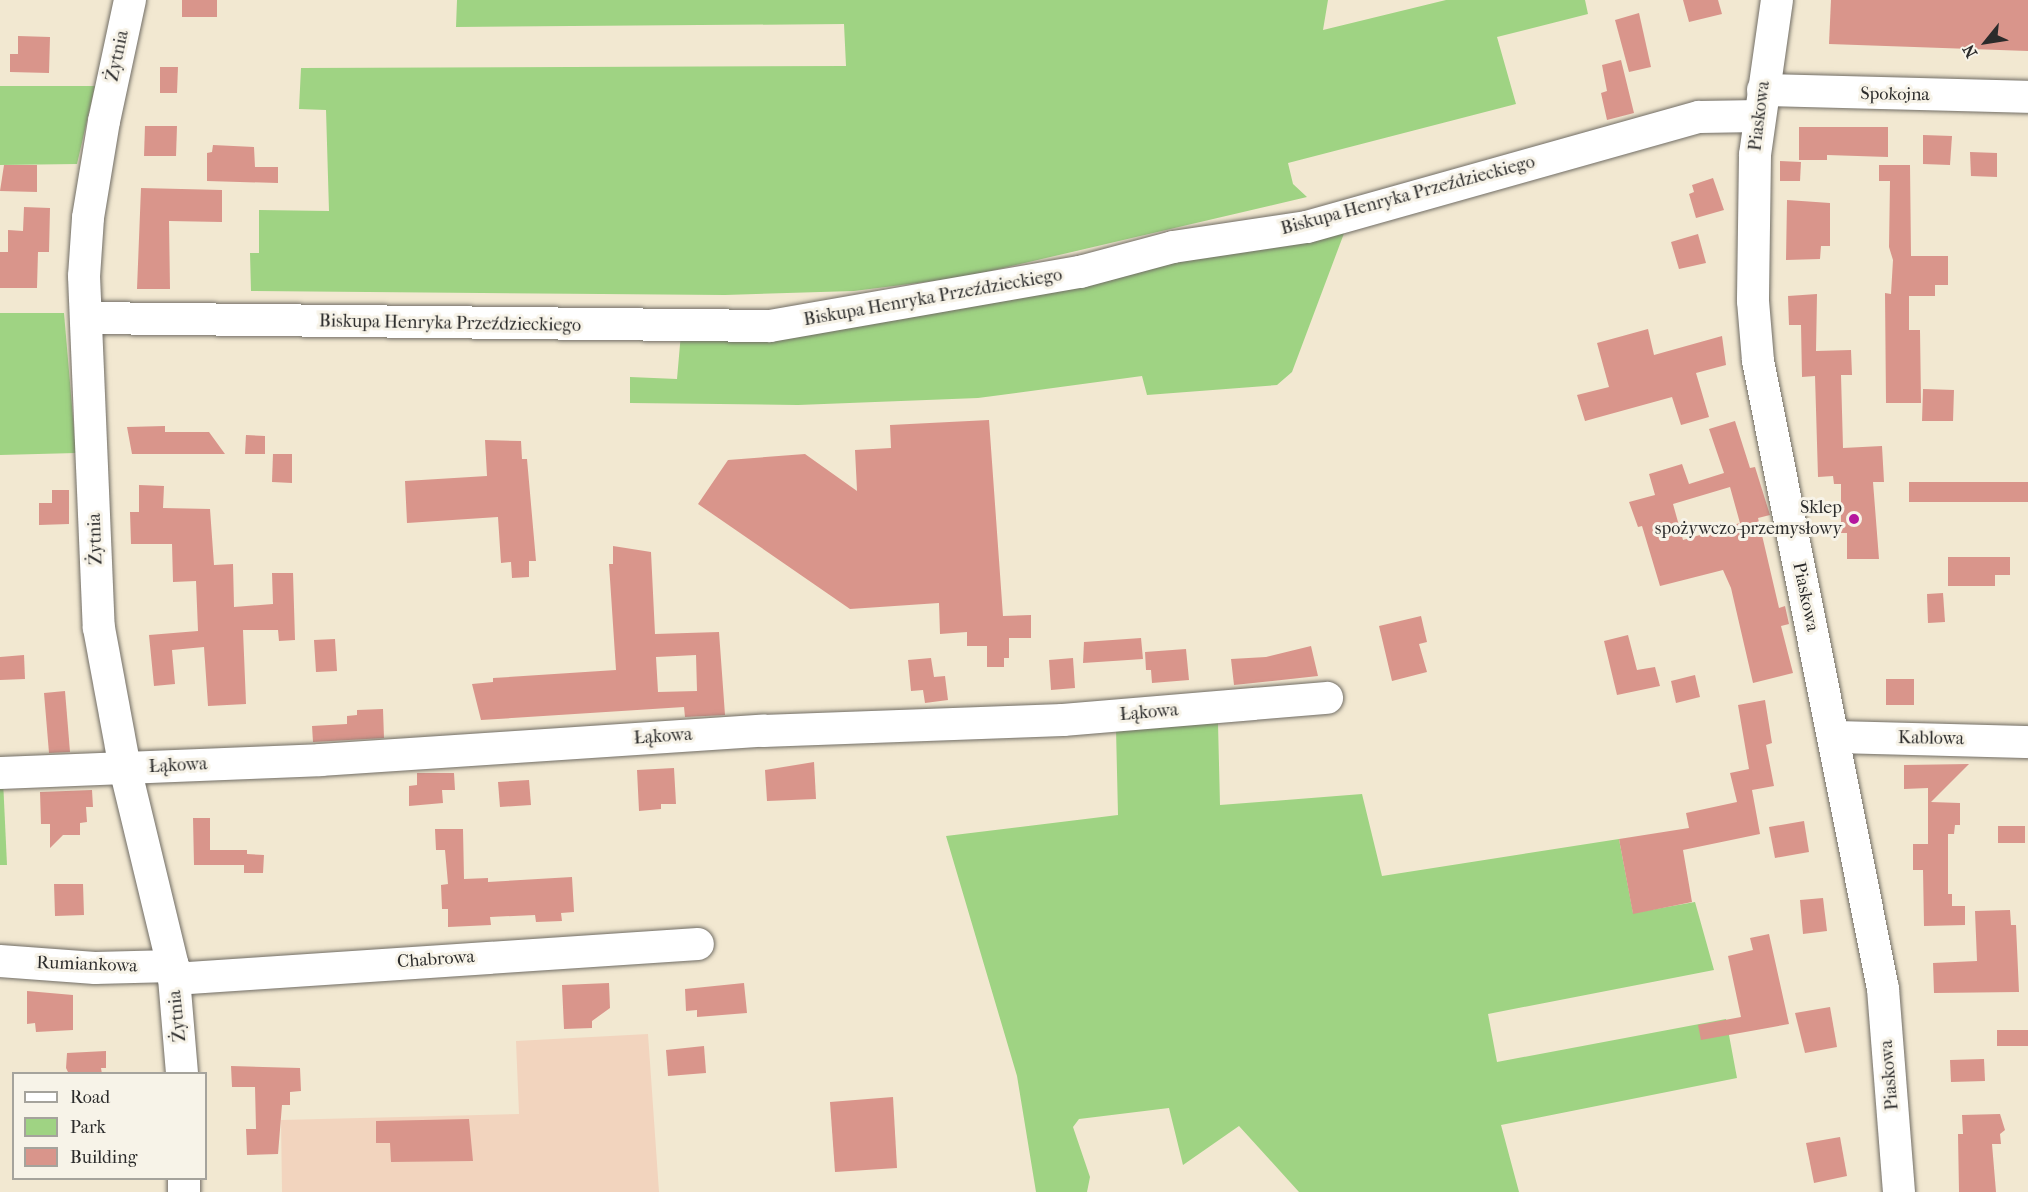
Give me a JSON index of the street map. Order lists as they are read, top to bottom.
{
  "streets": {
    "street": [
      "Żytnia",
      "Spokojna",
      "Piaskowa",
      "Biskupa Henryka Przeździeckiego",
      "Łąkowa",
      "Kablowa",
      "Chabrowa",
      "Rumiankowa"
    ]
  },
  "crossings": [
    ["Żytnia", "Biskupa Henryka Przeździeckiego"],
    ["Żytnia", "Łąkowa"],
    ["Żytnia", "Chabrowa"],
    ["Żytnia", "Rumiankowa"],
    ["Spokojna", "Piaskowa"],
    ["Spokojna", "Biskupa Henryka Przeździeckiego"],
    ["Piaskowa", "Biskupa Henryka Przeździeckiego"],
    ["Piaskowa", "Kablowa"],
    ["Chabrowa", "Rumiankowa"]
  ],
  "places": ["Sklep spożywczo-przemysłowy"],
  "legend": ["Road", "Park", "Building"],
  "north": "bottom left"
}
